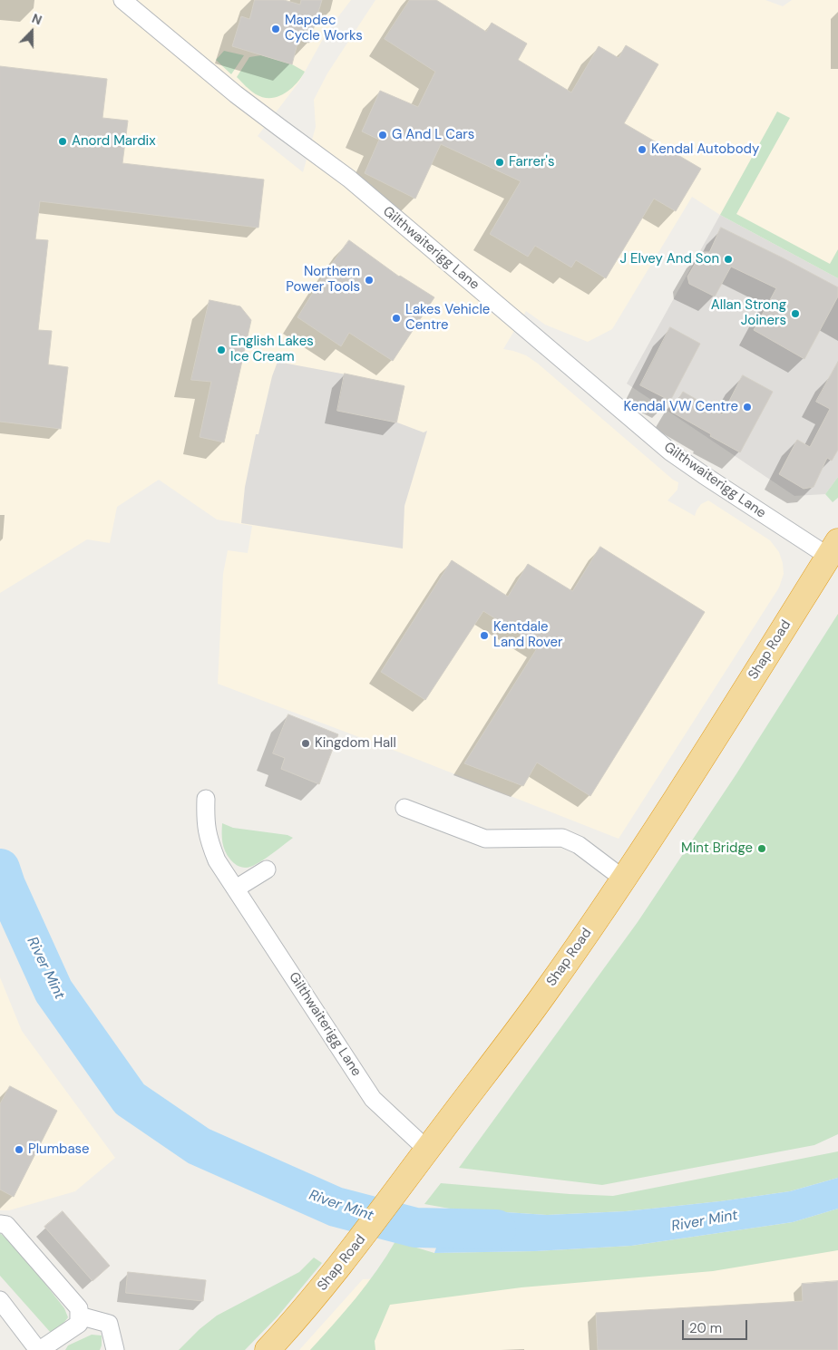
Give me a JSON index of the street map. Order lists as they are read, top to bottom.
{
  "streets": {
    "highway": ["Shap Road"],
    "street": ["Gilthwaiterigg Lane"]
  },
  "crossings": [
    ["Gilthwaiterigg Lane", "Shap Road"]
  ],
  "water": ["River Mint"],
  "places": [
    "Mapdec Cycle Works",
    "G And L Cars",
    "Anord Mardix",
    "Kendal Autobody",
    "Farrer's",
    "J Elvey And Son",
    "Northern Power Tools",
    "Allan Strong Joiners",
    "Lakes Vehicle Centre",
    "English Lakes Ice Cream",
    "Kendal VW Centre",
    "Kentdale Land Rover",
    "Kingdom Hall",
    "Mint Bridge",
    "Plumbase"
  ],
  "scale_bar": "20 m",
  "north": "top"
}
